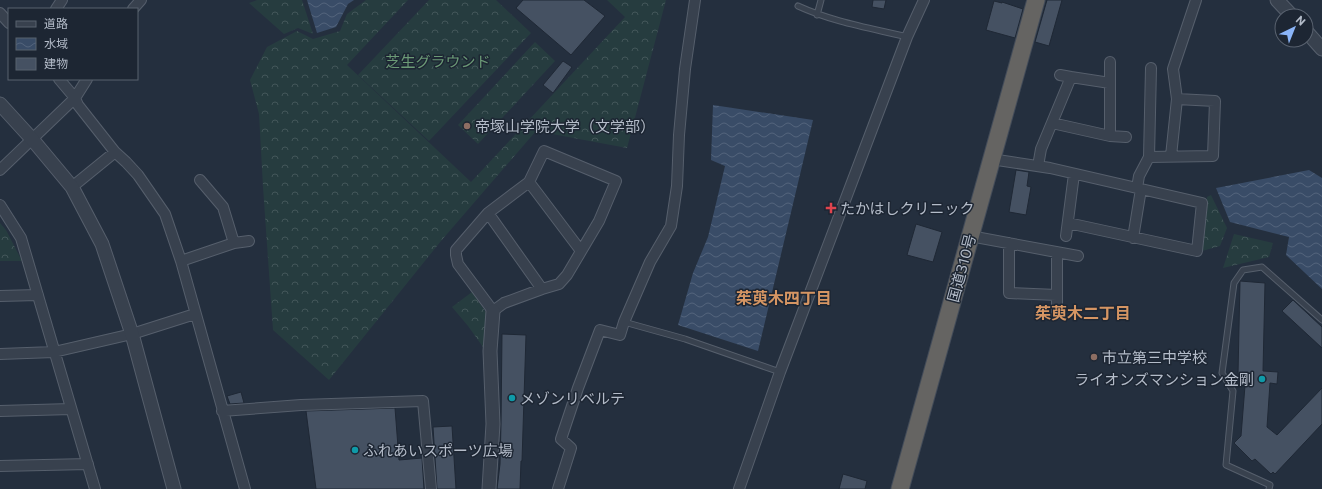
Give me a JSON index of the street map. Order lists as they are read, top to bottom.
{
  "streets": {
    "highway": ["国道310号"]
  },
  "districts": ["茱萸木四丁目", "茱萸木二丁目"],
  "parks": ["芝生グラウンド"],
  "places": {
    "other": [
      "帝塚山学院大学（文学部）",
      "市立第三中学校",
      "ライオンズマンション金剛",
      "メゾンリベルテ",
      "ふれあいスポーツ広場"
    ],
    "health": ["たかはしクリニック"]
  },
  "legend": ["道路", "水域", "建物"],
  "north": "top right"
}
